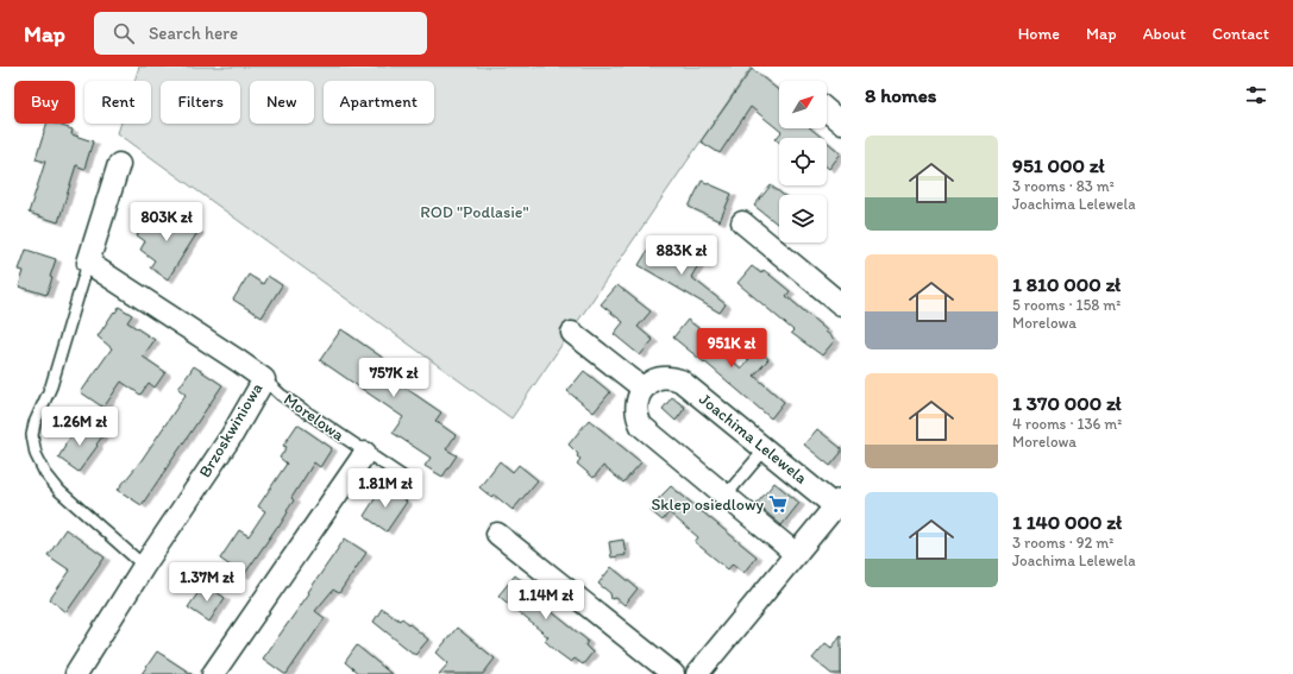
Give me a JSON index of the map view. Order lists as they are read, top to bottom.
{
  "streets": {
    "street": ["Brzoskwiniowa", "Joachima Lelewela"],
    "lane": ["Morelowa"]
  },
  "crossings": [
    ["Morelowa", "Brzoskwiniowa"]
  ],
  "parks": ["ROD \"Podlasie\""],
  "places": {
    "supermarket": ["Sklep osiedlowy"]
  },
  "north": "top right",
  "page": {
    "header": "Map",
    "search": "Search here",
    "nav": [
      "Home",
      "Map",
      "About",
      "Contact"
    ],
    "heading": "8 homes",
    "chip": [
      "Buy",
      "Rent",
      "Filters",
      "New",
      "Apartment"
    ],
    "list": [
      {
        "name": "951 000 zł",
        "note": "3 rooms · 83 m² · Joachima Lelewela"
      },
      {
        "name": "1 810 000 zł",
        "note": "5 rooms · 158 m² · Morelowa"
      },
      {
        "name": "1 370 000 zł",
        "note": "4 rooms · 136 m² · Morelowa"
      },
      {
        "name": "1 140 000 zł",
        "note": "3 rooms · 92 m² · Joachima Lelewela"
      }
    ],
    "price": [
      "803K zł",
      "883K zł",
      "951K zł",
      "757K zł",
      "1.26M zł",
      "1.81M zł",
      "1.37M zł",
      "1.14M zł"
    ]
  }
}
